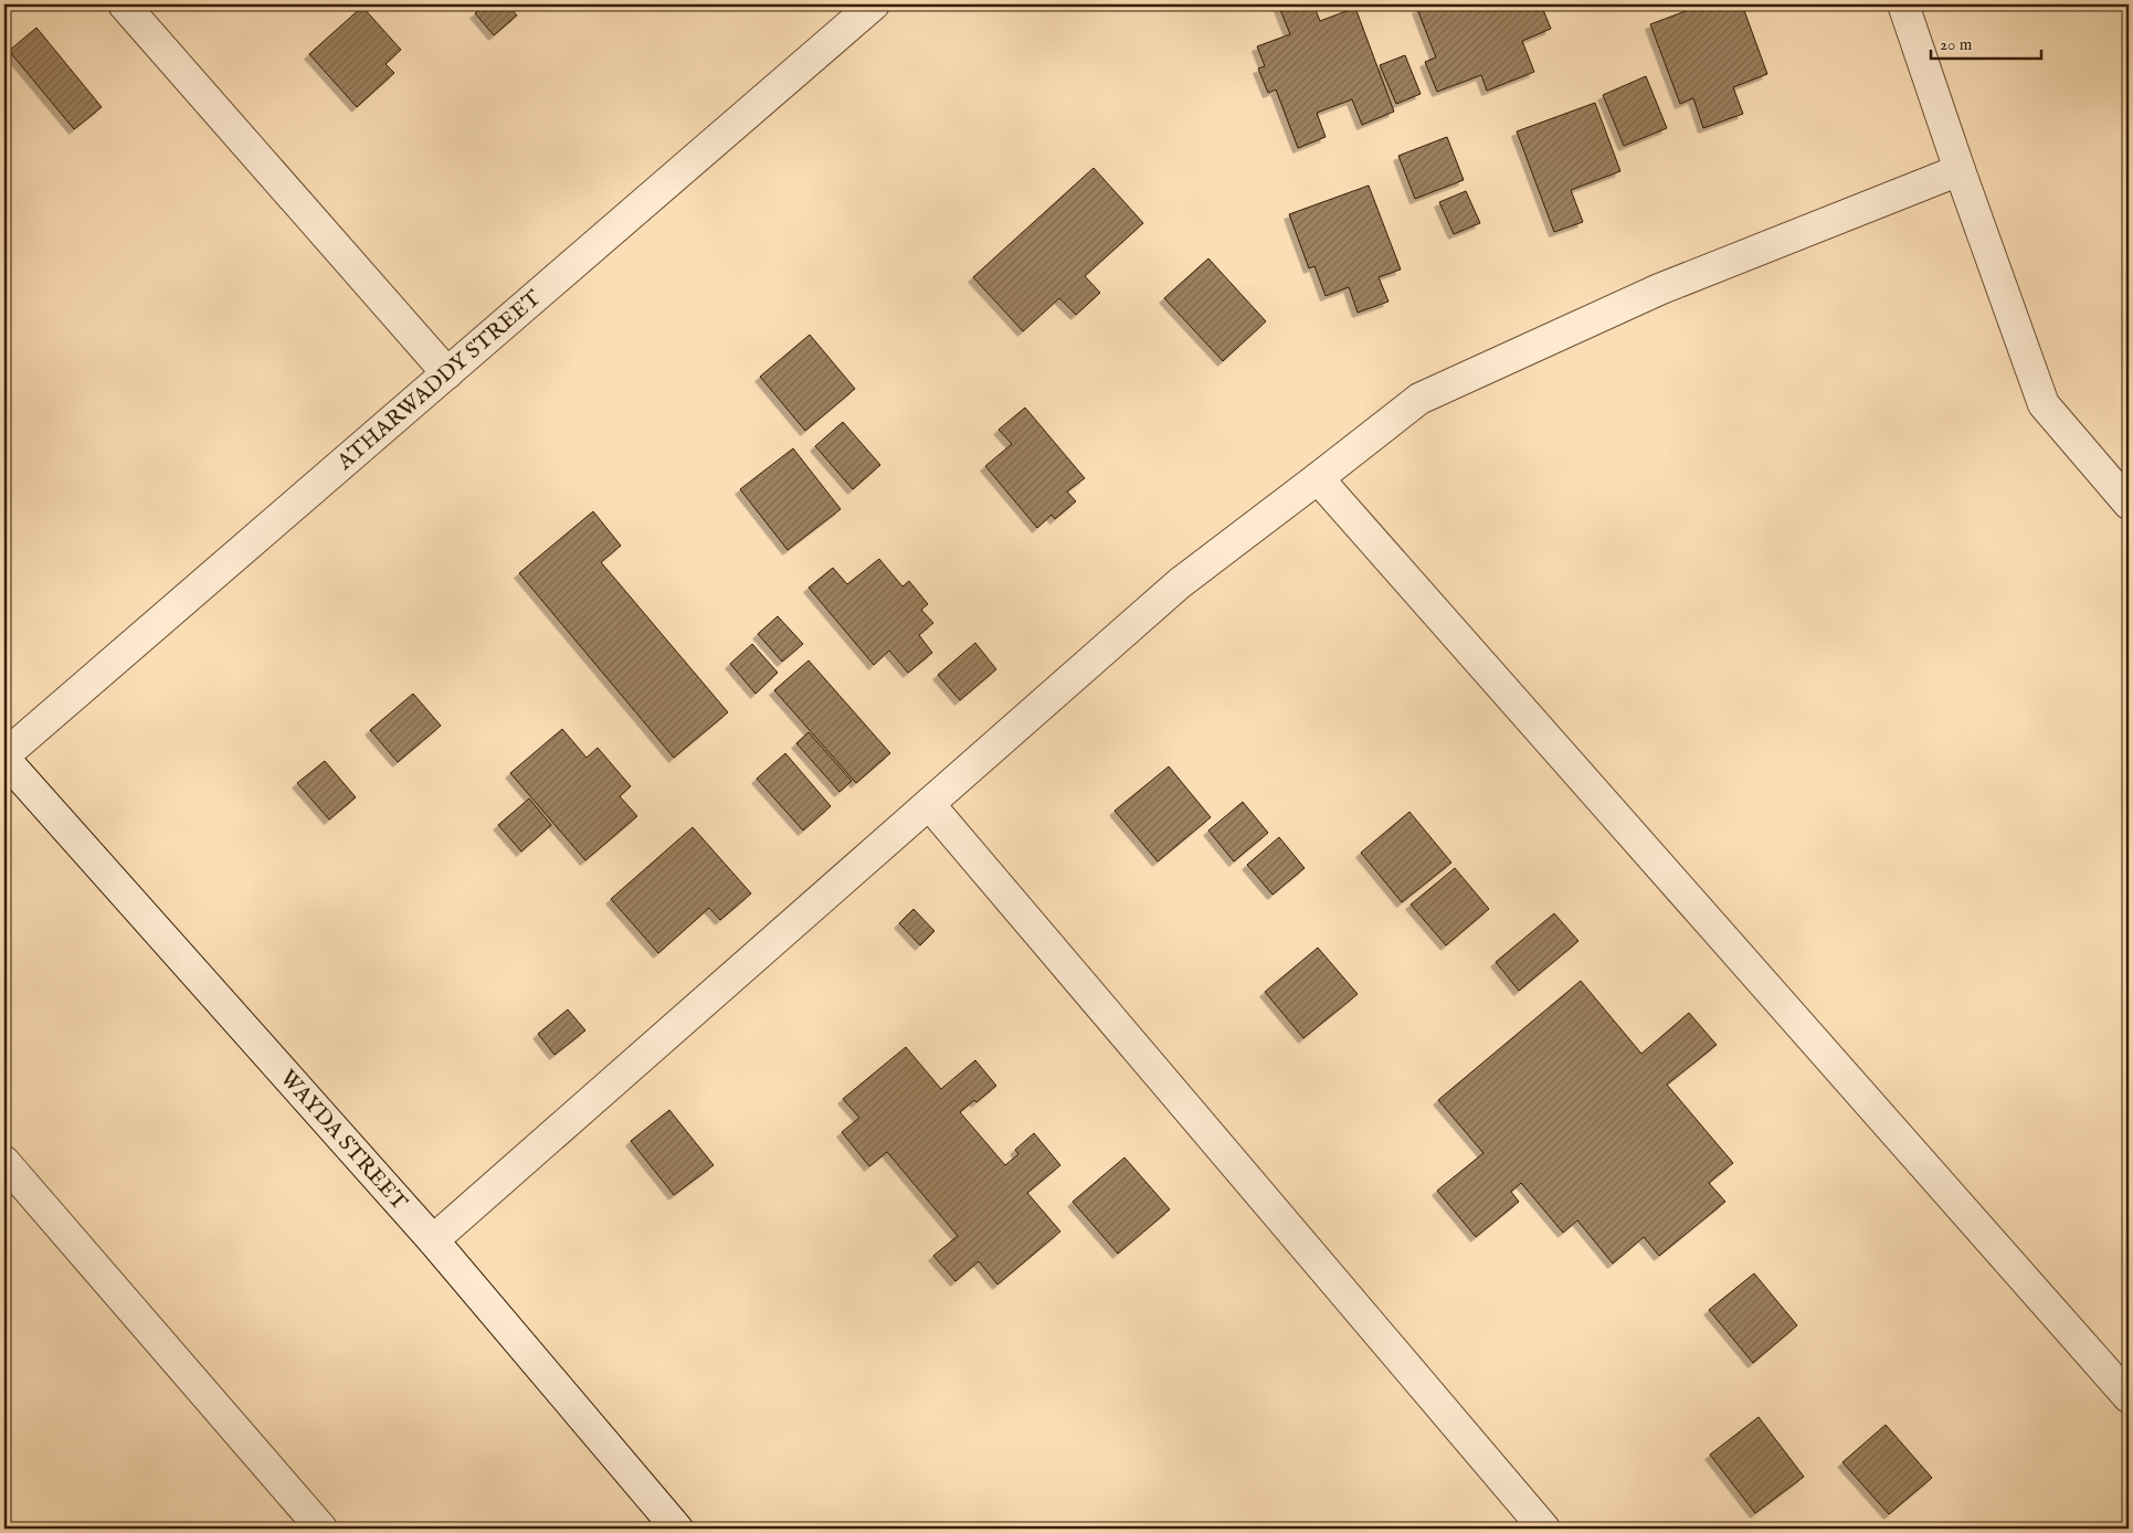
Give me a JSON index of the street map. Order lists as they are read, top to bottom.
{
  "streets": {
    "street": ["ATHARWADDY STREET", "WAYDA STREET"]
  },
  "crossings": [
    ["ATHARWADDY STREET", "WAYDA STREET"]
  ],
  "scale_bar": "20 m"
}
